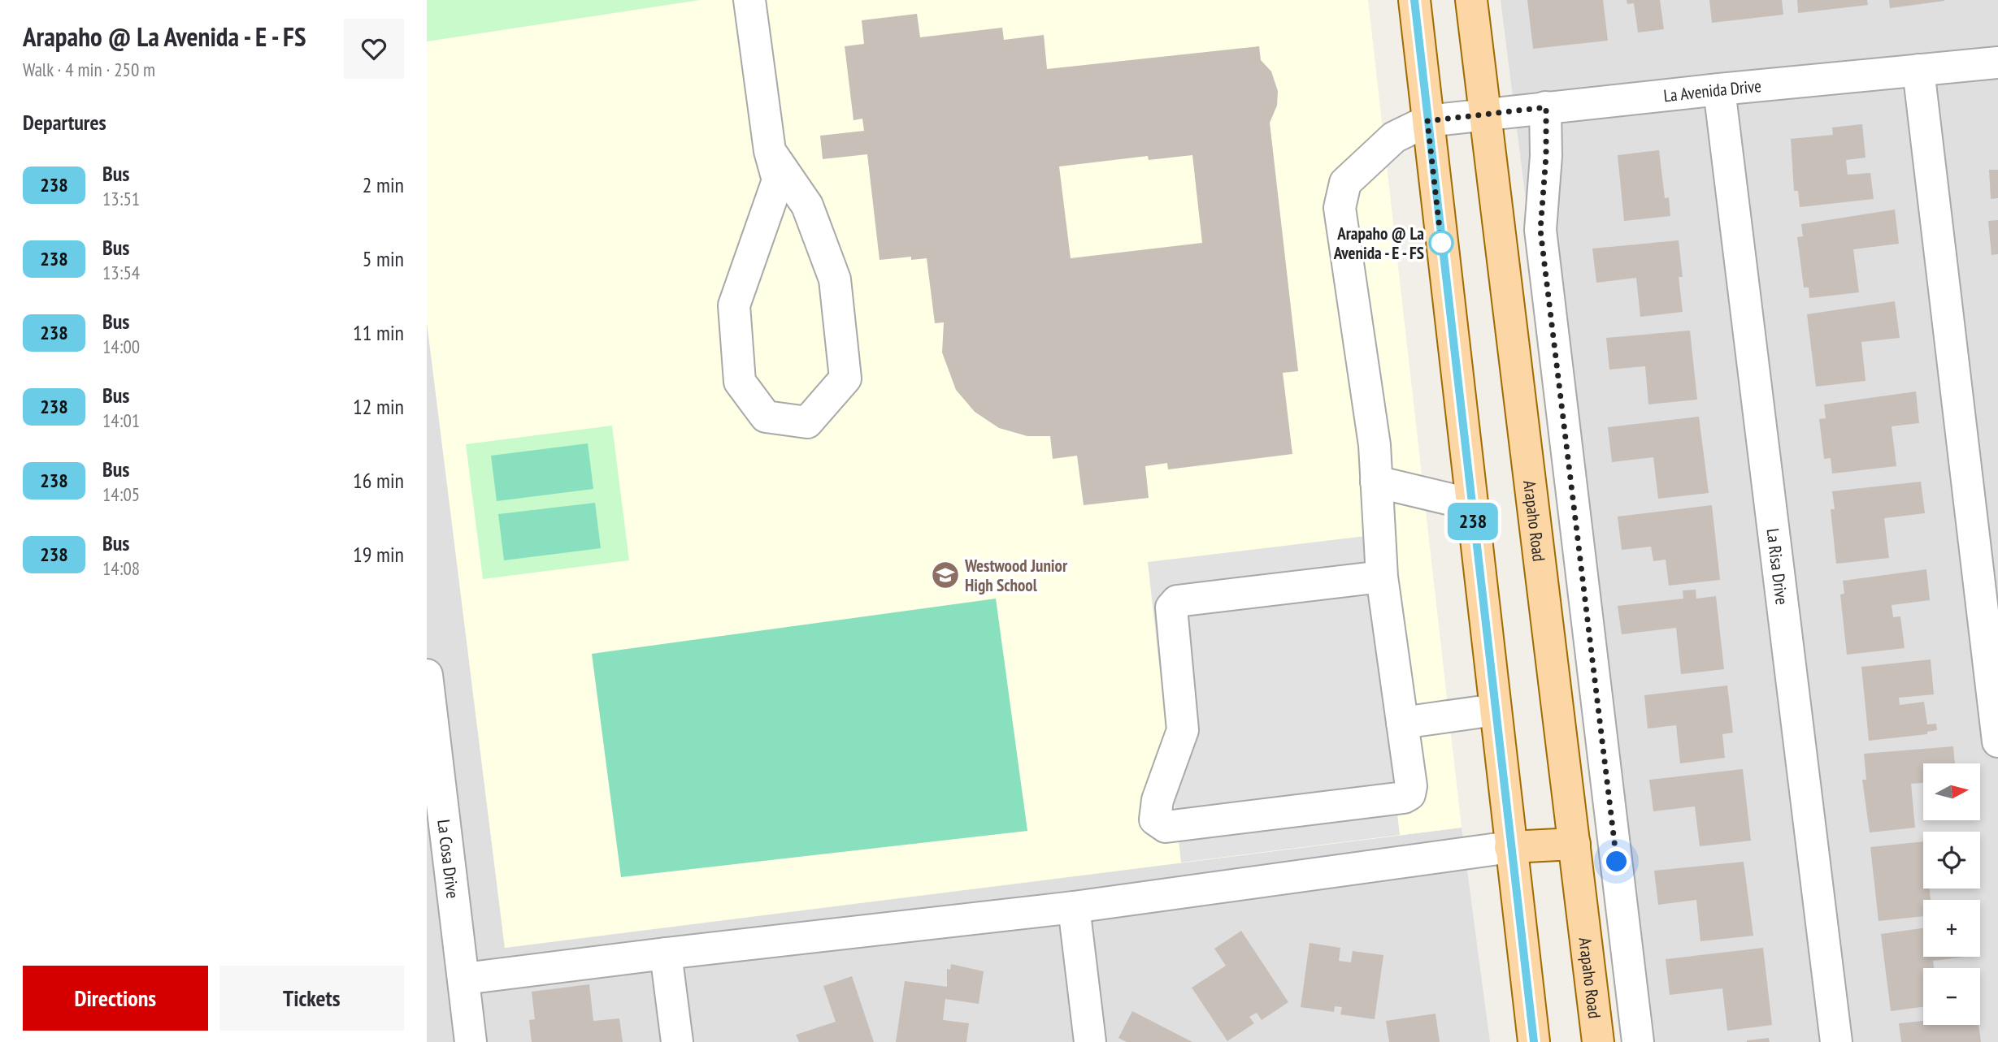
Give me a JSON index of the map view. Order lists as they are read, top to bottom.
{
  "streets": {
    "main road": ["Arapaho Road"],
    "street": ["La Avenida Drive", "La Risa Drive", "La Cosa Drive"]
  },
  "crossings": [
    ["La Avenida Drive", "Arapaho Road"],
    ["La Avenida Drive", "La Risa Drive"]
  ],
  "places": {
    "other": ["Arapaho @ La Avenida - E - FS"],
    "school or university": ["Westwood Junior High School"]
  },
  "lines": ["bus line 238"],
  "north": "right",
  "page": {
    "heading": [
      ["Arapaho @ La Avenida - E - FS", "Walk · 4 min · 250 m"],
      "Departures"
    ],
    "on_map": "238",
    "list": [
      {
        "mark": "238",
        "name": "Bus",
        "note": "13:51",
        "value": "2 min"
      },
      {
        "mark": "238",
        "name": "Bus",
        "note": "13:54",
        "value": "5 min"
      },
      {
        "mark": "238",
        "name": "Bus",
        "note": "14:00",
        "value": "11 min"
      },
      {
        "mark": "238",
        "name": "Bus",
        "note": "14:01",
        "value": "12 min"
      },
      {
        "mark": "238",
        "name": "Bus",
        "note": "14:05",
        "value": "16 min"
      },
      {
        "mark": "238",
        "name": "Bus",
        "note": "14:08",
        "value": "19 min"
      }
    ],
    "map_buttons": ["+", "−"],
    "buttons": ["Directions", "Tickets"]
  }
}
